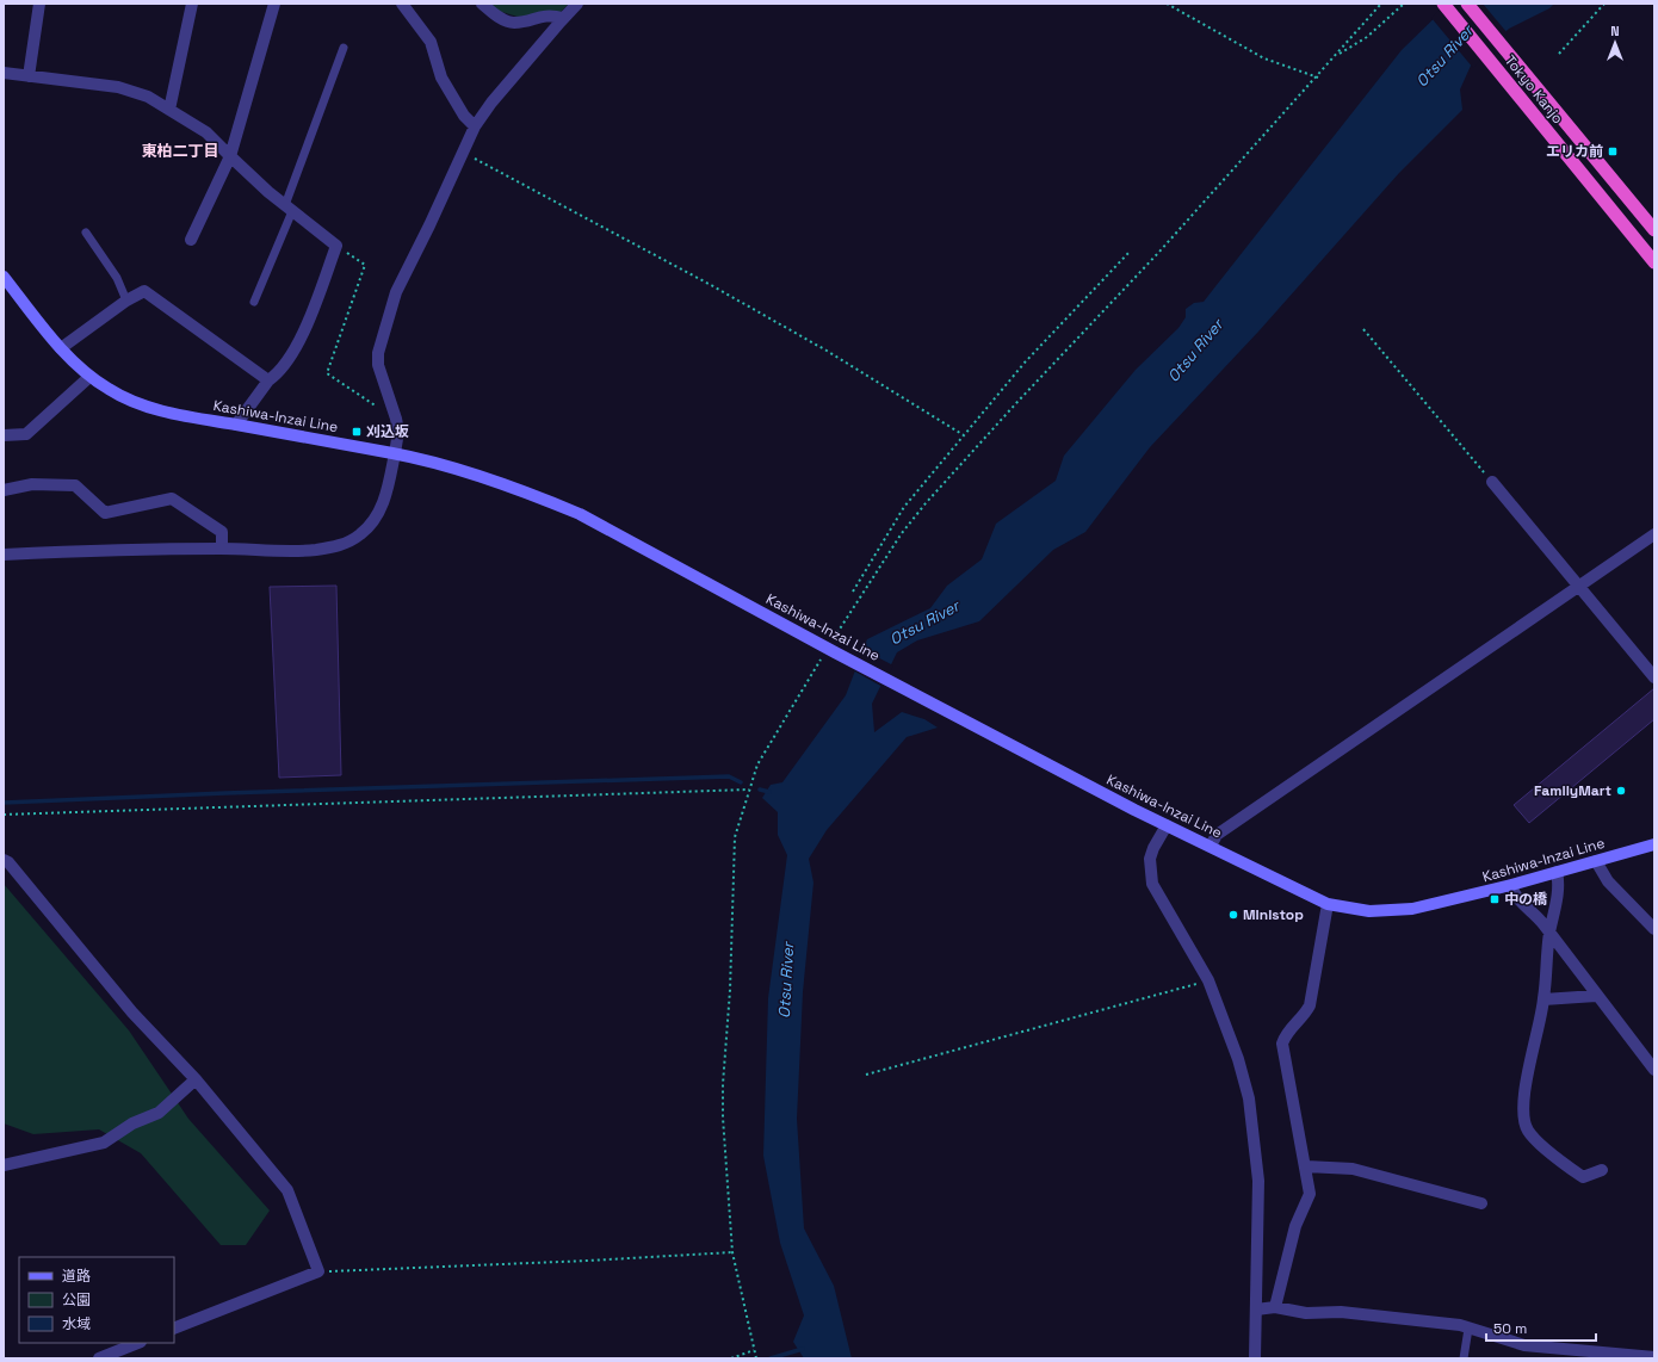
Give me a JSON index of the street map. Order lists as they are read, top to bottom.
{
  "streets": {
    "highway": ["Tokyo Kanjo"],
    "main road": ["Kashiwa-Inzai Line"]
  },
  "districts": ["東柏二丁目"],
  "water": ["Otsu River"],
  "places": {
    "transit": ["エリカ前", "刈込坂", "中の橋"],
    "other": ["FamilyMart", "Ministop"]
  },
  "legend": ["道路", "公園", "水域"],
  "scale_bar": "50 m",
  "north": "top"
}
